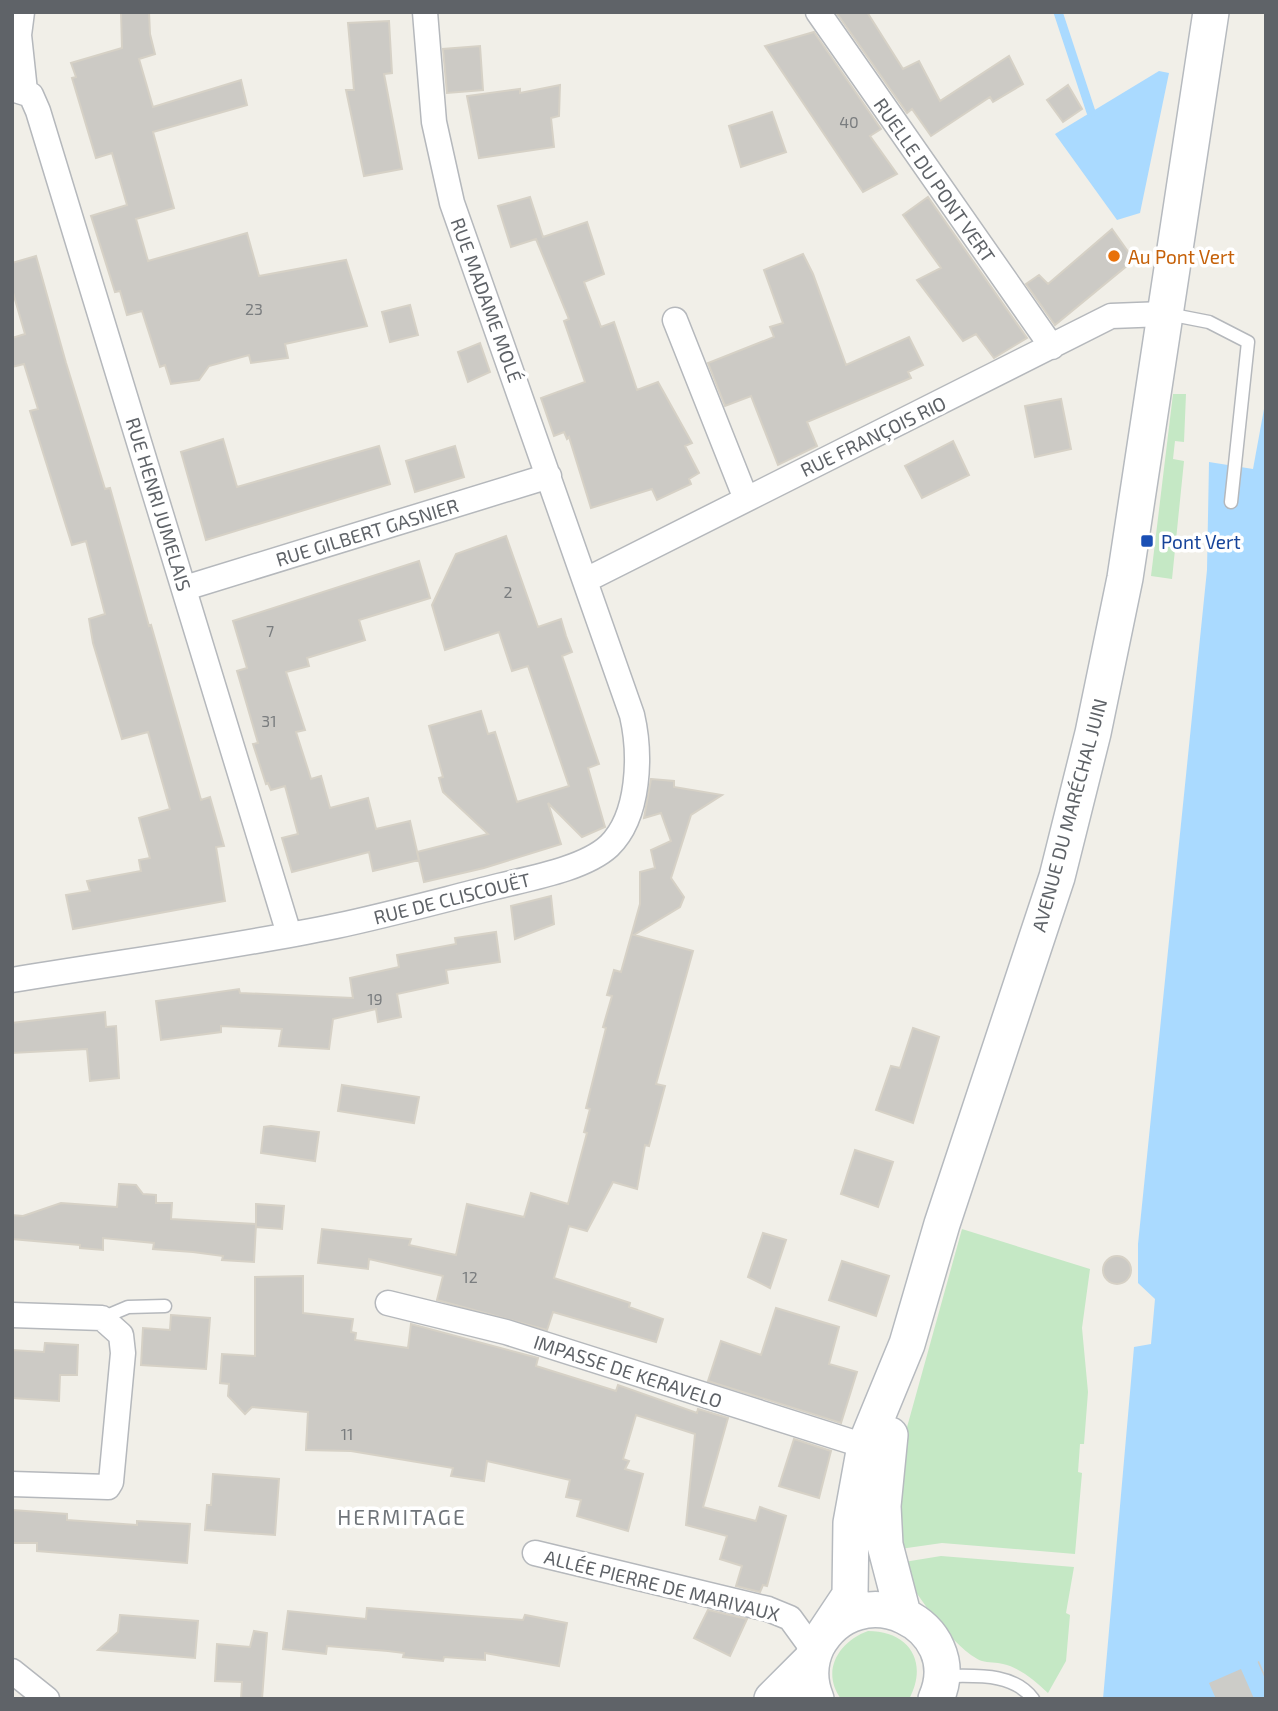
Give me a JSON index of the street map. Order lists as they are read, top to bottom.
{
  "streets": {
    "main road": ["AVENUE DU MARÉCHAL JUIN"],
    "street": [
      "RUELLE DU PONT VERT",
      "RUE MADAME MOLÉ",
      "RUE FRANÇOIS RIO",
      "RUE HENRI JUMELAIS",
      "RUE GILBERT GASNIER",
      "RUE DE CLISCOUËT",
      "IMPASSE DE KERAVELO",
      "ALLÉE PIERRE DE MARIVAUX"
    ]
  },
  "crossings": [
    ["RUELLE DU PONT VERT", "RUE FRANÇOIS RIO"],
    ["RUE MADAME MOLÉ", "RUE FRANÇOIS RIO"],
    ["RUE MADAME MOLÉ", "RUE GILBERT GASNIER"],
    ["RUE MADAME MOLÉ", "RUE DE CLISCOUËT"],
    ["RUE FRANÇOIS RIO", "AVENUE DU MARÉCHAL JUIN"],
    ["RUE FRANÇOIS RIO", "RUE DE CLISCOUËT"],
    ["RUE HENRI JUMELAIS", "RUE GILBERT GASNIER"],
    ["RUE HENRI JUMELAIS", "RUE DE CLISCOUËT"],
    ["AVENUE DU MARÉCHAL JUIN", "IMPASSE DE KERAVELO"],
    ["AVENUE DU MARÉCHAL JUIN", "ALLÉE PIERRE DE MARIVAUX"]
  ],
  "districts": ["HERMITAGE"],
  "places": {
    "other": ["Au Pont Vert"],
    "transit": ["Pont Vert"]
  },
  "house_numbers": [
    "40",
    "23",
    "2",
    "7",
    "31",
    "19",
    "12",
    "11"
  ]
}
